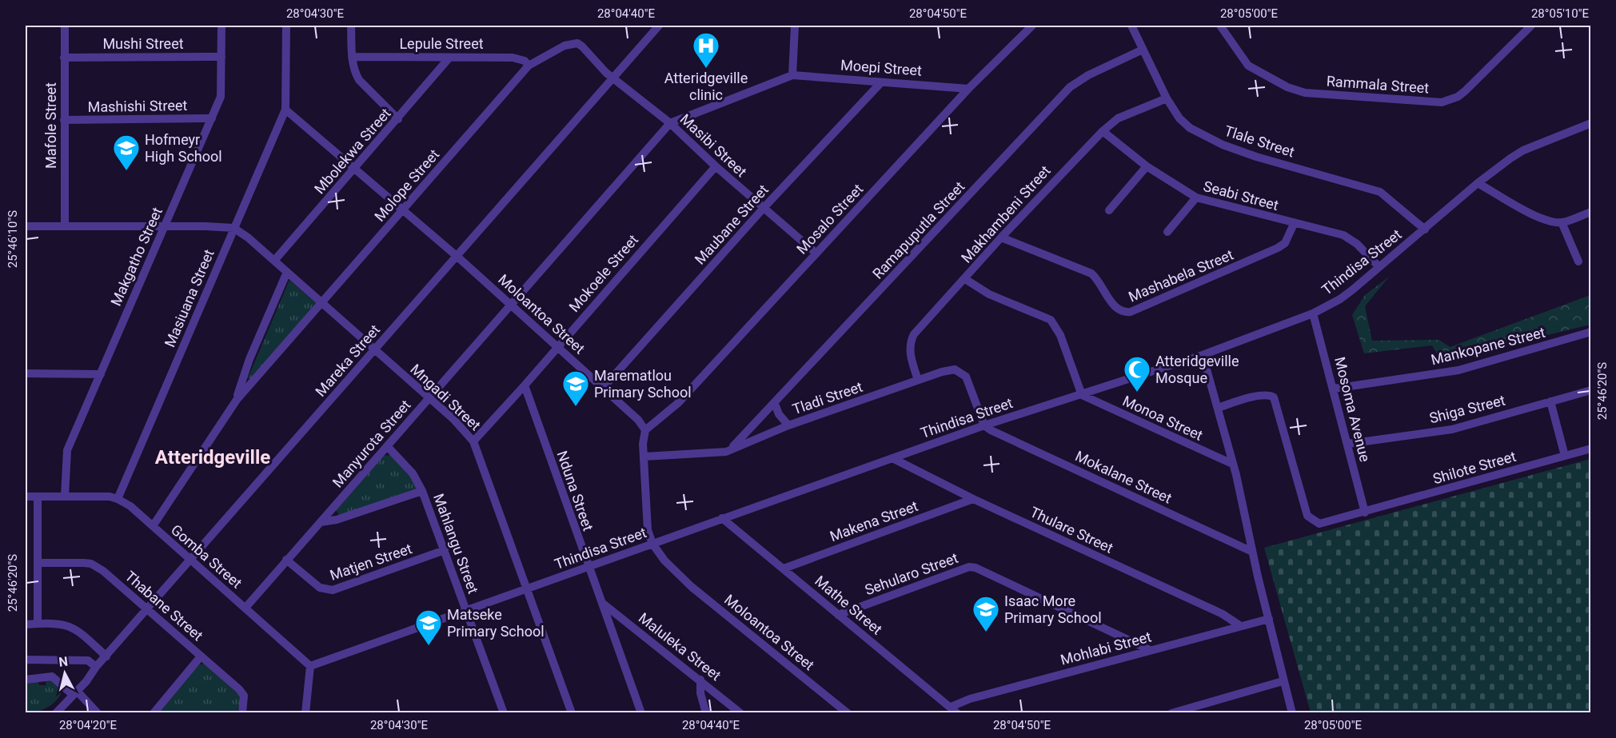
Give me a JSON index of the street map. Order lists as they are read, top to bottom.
{
  "streets": {
    "street": [
      "Mushi Street",
      "Lepule Street",
      "Moepi Street",
      "Rammala Street",
      "Mashishi Street",
      "Mafole Street",
      "Tlale Street",
      "Masibi Street",
      "Mbolekwa Street",
      "Molope Street",
      "Seabi Street",
      "Makhambeni Street",
      "Mosalo Street",
      "Maubane Street",
      "Ramapuputla Street",
      "Makgatho Street",
      "Thindisa Street",
      "Mokoele Street",
      "Mashabela Street",
      "Masiuana Street",
      "Moloantoa Street",
      "Mankopane Street",
      "Mareka Street",
      "Mngadi Street",
      "Tladi Street",
      "Mosoma Avenue",
      "Shiga Street",
      "Monoa Street",
      "Manyurota Street",
      "Shilote Street",
      "Mokalane Street",
      "Nduna Street",
      "Makena Street",
      "Thulare Street",
      "Mahlangu Street",
      "Gomba Street",
      "Matjen Street",
      "Sehularo Street",
      "Mathe Street",
      "Thabane Street",
      "Maluleka Street",
      "Mohlabi Street"
    ]
  },
  "crossings": [
    ["Mushi Street", "Mafole Street"],
    ["Mushi Street", "Makgatho Street"],
    ["Lepule Street", "Mbolekwa Street"],
    ["Lepule Street", "Molope Street"],
    ["Moepi Street", "Mosalo Street"],
    ["Moepi Street", "Maubane Street"],
    ["Mashishi Street", "Mafole Street"],
    ["Mashishi Street", "Makgatho Street"],
    ["Tlale Street", "Makhambeni Street"],
    ["Tlale Street", "Ramapuputla Street"],
    ["Tlale Street", "Thindisa Street"],
    ["Masibi Street", "Molope Street"],
    ["Masibi Street", "Mosalo Street"],
    ["Masibi Street", "Maubane Street"],
    ["Masibi Street", "Mokoele Street"],
    ["Masibi Street", "Mareka Street"],
    ["Masibi Street", "Manyurota Street"],
    ["Mbolekwa Street", "Moloantoa Street"],
    ["Mbolekwa Street", "Mngadi Street"],
    ["Molope Street", "Moloantoa Street"],
    ["Molope Street", "Mareka Street"],
    ["Molope Street", "Mngadi Street"],
    ["Molope Street", "Gomba Street"],
    ["Seabi Street", "Makhambeni Street"],
    ["Seabi Street", "Thindisa Street"],
    ["Seabi Street", "Mashabela Street"],
    ["Makhambeni Street", "Mashabela Street"],
    ["Makhambeni Street", "Tladi Street"],
    ["Mosalo Street", "Moloantoa Street"],
    ["Maubane Street", "Moloantoa Street"],
    ["Ramapuputla Street", "Tladi Street"],
    ["Thindisa Street", "Moloantoa Street"],
    ["Thindisa Street", "Mngadi Street"],
    ["Thindisa Street", "Tladi Street"],
    ["Thindisa Street", "Mosoma Avenue"],
    ["Thindisa Street", "Monoa Street"],
    ["Thindisa Street", "Mokalane Street"],
    ["Thindisa Street", "Nduna Street"],
    ["Thindisa Street", "Thulare Street"],
    ["Thindisa Street", "Mahlangu Street"],
    ["Thindisa Street", "Gomba Street"],
    ["Thindisa Street", "Mathe Street"],
    ["Mokoele Street", "Moloantoa Street"],
    ["Mokoele Street", "Mngadi Street"],
    ["Mokoele Street", "Nduna Street"],
    ["Masiuana Street", "Moloantoa Street"],
    ["Masiuana Street", "Mngadi Street"],
    ["Masiuana Street", "Gomba Street"],
    ["Moloantoa Street", "Mareka Street"],
    ["Moloantoa Street", "Tladi Street"],
    ["Moloantoa Street", "Manyurota Street"],
    ["Mankopane Street", "Mosoma Avenue"],
    ["Mareka Street", "Mngadi Street"],
    ["Mareka Street", "Gomba Street"],
    ["Mareka Street", "Thabane Street"],
    ["Mngadi Street", "Manyurota Street"],
    ["Tladi Street", "Mokalane Street"],
    ["Mosoma Avenue", "Shiga Street"],
    ["Mosoma Avenue", "Shilote Street"],
    ["Manyurota Street", "Mahlangu Street"],
    ["Manyurota Street", "Gomba Street"],
    ["Manyurota Street", "Matjen Street"],
    ["Nduna Street", "Maluleka Street"],
    ["Makena Street", "Thulare Street"],
    ["Makena Street", "Mathe Street"],
    ["Thulare Street", "Mohlabi Street"],
    ["Mahlangu Street", "Matjen Street"],
    ["Sehularo Street", "Mathe Street"],
    ["Sehularo Street", "Mohlabi Street"],
    ["Mathe Street", "Mohlabi Street"]
  ],
  "districts": ["Atteridgeville"],
  "places": {
    "hospital": ["Atteridgeville clinic"],
    "school or university": [
      "Hofmeyr High School",
      "Marematlou Primary School",
      "Isaac More Primary School",
      "Matseke Primary School"
    ],
    "mosque": ["Atteridgeville Mosque"]
  },
  "north": "top",
  "coordinates": [
    "28°04'30\"E",
    "28°04'40\"E",
    "28°04'50\"E",
    "28°05'00\"E",
    "28°05'10\"E",
    "25°46'10\"S",
    "25°46'20\"S",
    "28°04'20\"E"
  ]
}
